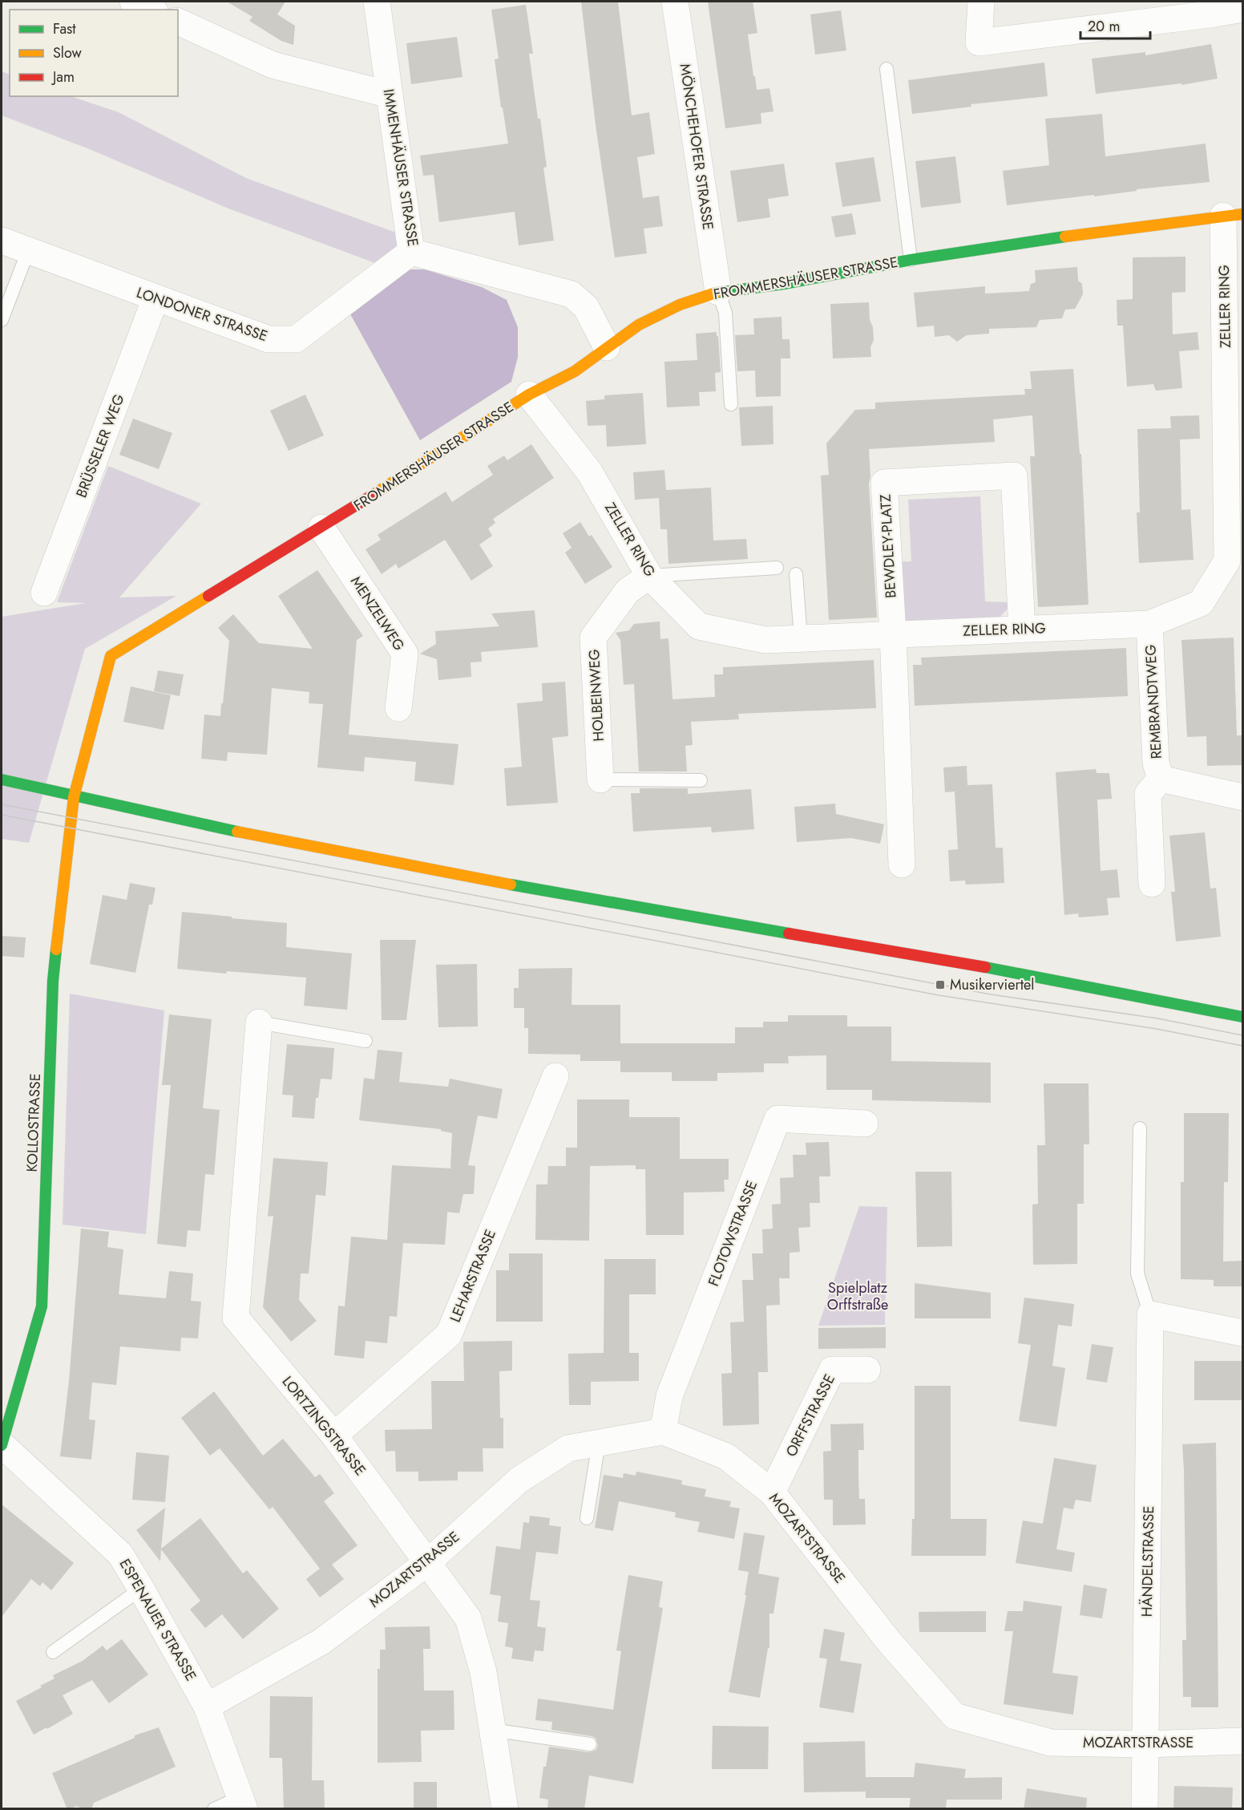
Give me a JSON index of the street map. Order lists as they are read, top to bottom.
{
  "streets": {
    "street": [
      "MÖNCHEHOFER STRASSE",
      "IMMENHÄUSER STRASSE",
      "FROMMERSHÄUSER STRASSE",
      "ZELLER RING",
      "LONDONER STRASSE",
      "BRÜSSELER WEG",
      "BEWDLEY-PLATZ",
      "MENZELWEG",
      "HOLBEINWEG",
      "REMBRANDTWEG",
      "KOLLOSTRASSE",
      "FLOTOWSTRASSE",
      "LEHARSTRASSE",
      "ORFFSTRASSE",
      "LORTZINGSTRASSE",
      "MOZARTSTRASSE",
      "HÄNDELSTRASSE",
      "ESPENAUER STRASSE"
    ]
  },
  "crossings": [
    ["MÖNCHEHOFER STRASSE", "FROMMERSHÄUSER STRASSE"],
    ["IMMENHÄUSER STRASSE", "FROMMERSHÄUSER STRASSE"],
    ["IMMENHÄUSER STRASSE", "LONDONER STRASSE"],
    ["FROMMERSHÄUSER STRASSE", "ZELLER RING"],
    ["FROMMERSHÄUSER STRASSE", "MENZELWEG"],
    ["FROMMERSHÄUSER STRASSE", "KOLLOSTRASSE"],
    ["ZELLER RING", "BEWDLEY-PLATZ"],
    ["ZELLER RING", "HOLBEINWEG"],
    ["ZELLER RING", "REMBRANDTWEG"],
    ["LONDONER STRASSE", "BRÜSSELER WEG"],
    ["KOLLOSTRASSE", "ESPENAUER STRASSE"],
    ["FLOTOWSTRASSE", "MOZARTSTRASSE"],
    ["LEHARSTRASSE", "LORTZINGSTRASSE"],
    ["ORFFSTRASSE", "MOZARTSTRASSE"],
    ["LORTZINGSTRASSE", "MOZARTSTRASSE"],
    ["MOZARTSTRASSE", "HÄNDELSTRASSE"],
    ["MOZARTSTRASSE", "ESPENAUER STRASSE"]
  ],
  "parks": ["Spielplatz Orffstraße"],
  "places": {
    "transit": ["Musikerviertel"]
  },
  "legend": ["Fast", "Slow", "Jam"],
  "scale_bar": "20 m"
}
